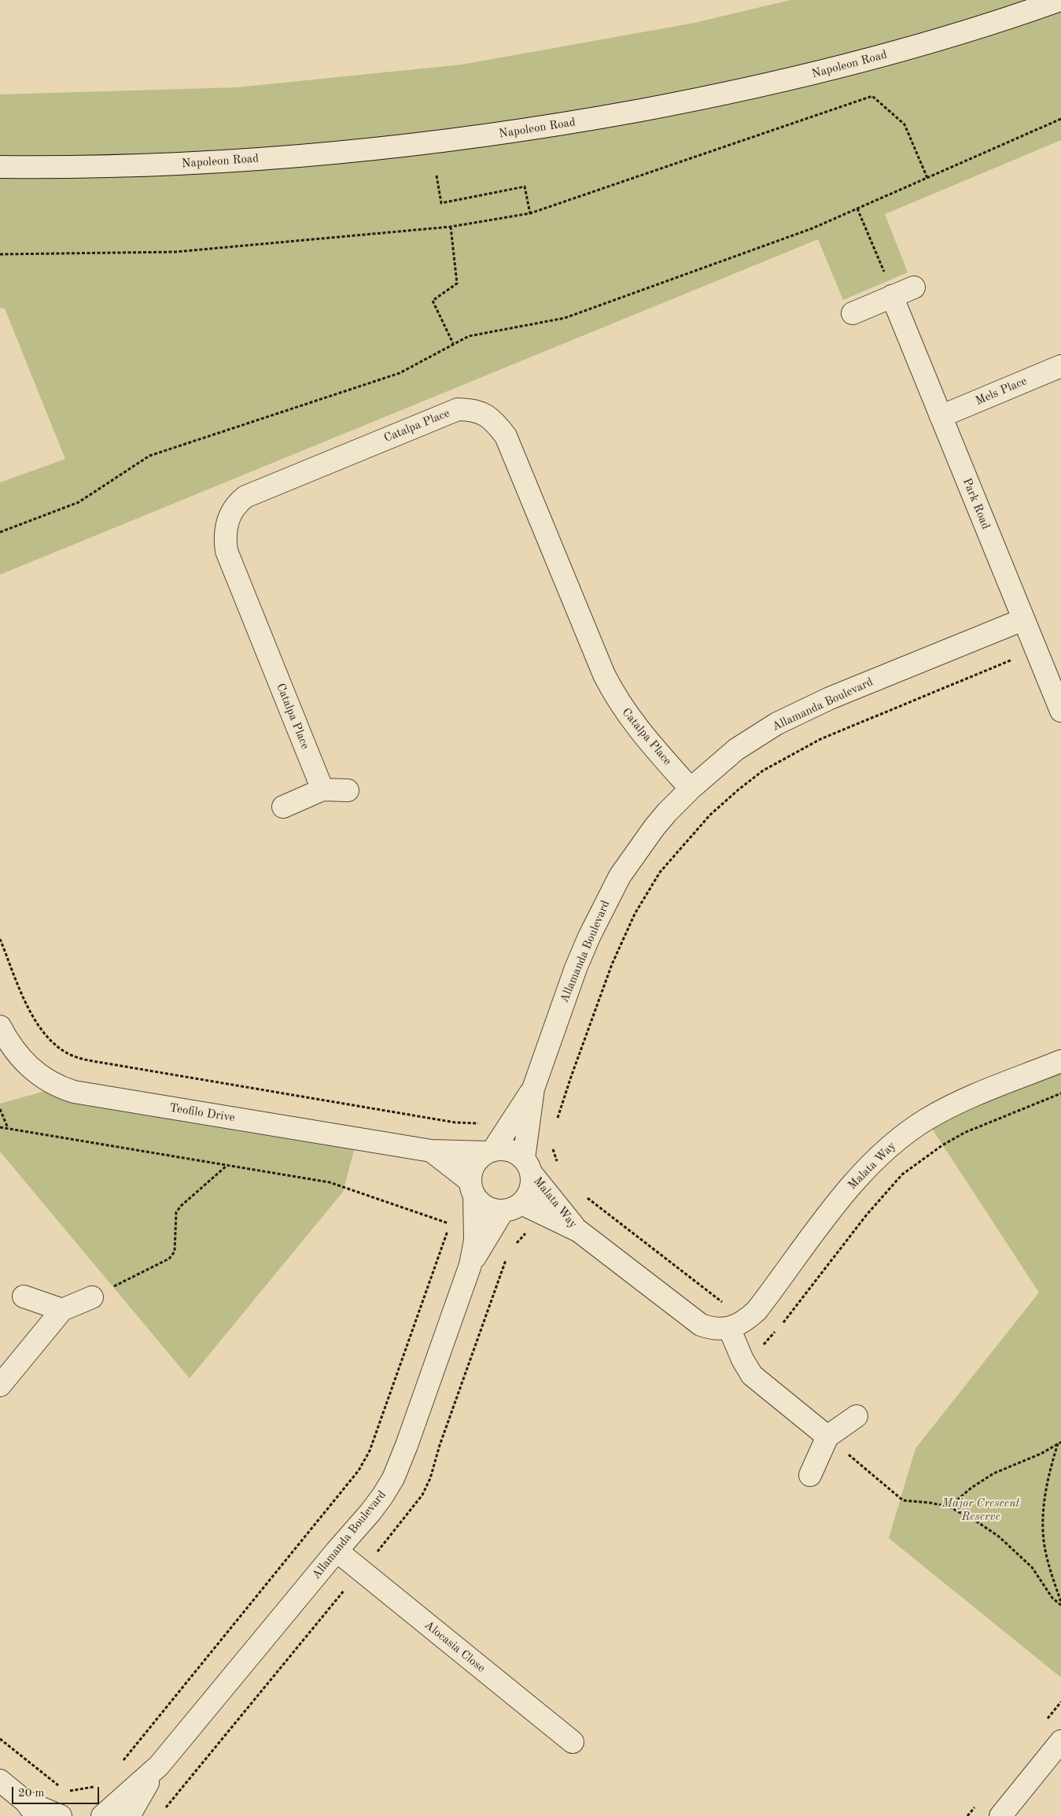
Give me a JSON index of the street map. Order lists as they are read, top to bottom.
{
  "streets": {
    "street": [
      "Napoleon Road",
      "Mels Place",
      "Catalpa Place",
      "Park Road",
      "Allamanda Boulevard",
      "Teofilo Drive",
      "Malata Way",
      "Alocasia Close"
    ]
  },
  "crossings": [
    ["Mels Place", "Park Road"],
    ["Catalpa Place", "Allamanda Boulevard"],
    ["Park Road", "Allamanda Boulevard"],
    ["Allamanda Boulevard", "Teofilo Drive"],
    ["Allamanda Boulevard", "Malata Way"],
    ["Allamanda Boulevard", "Alocasia Close"],
    ["Teofilo Drive", "Malata Way"]
  ],
  "parks": ["Major Crescent Reserve"],
  "scale_bar": "20 m"
}
